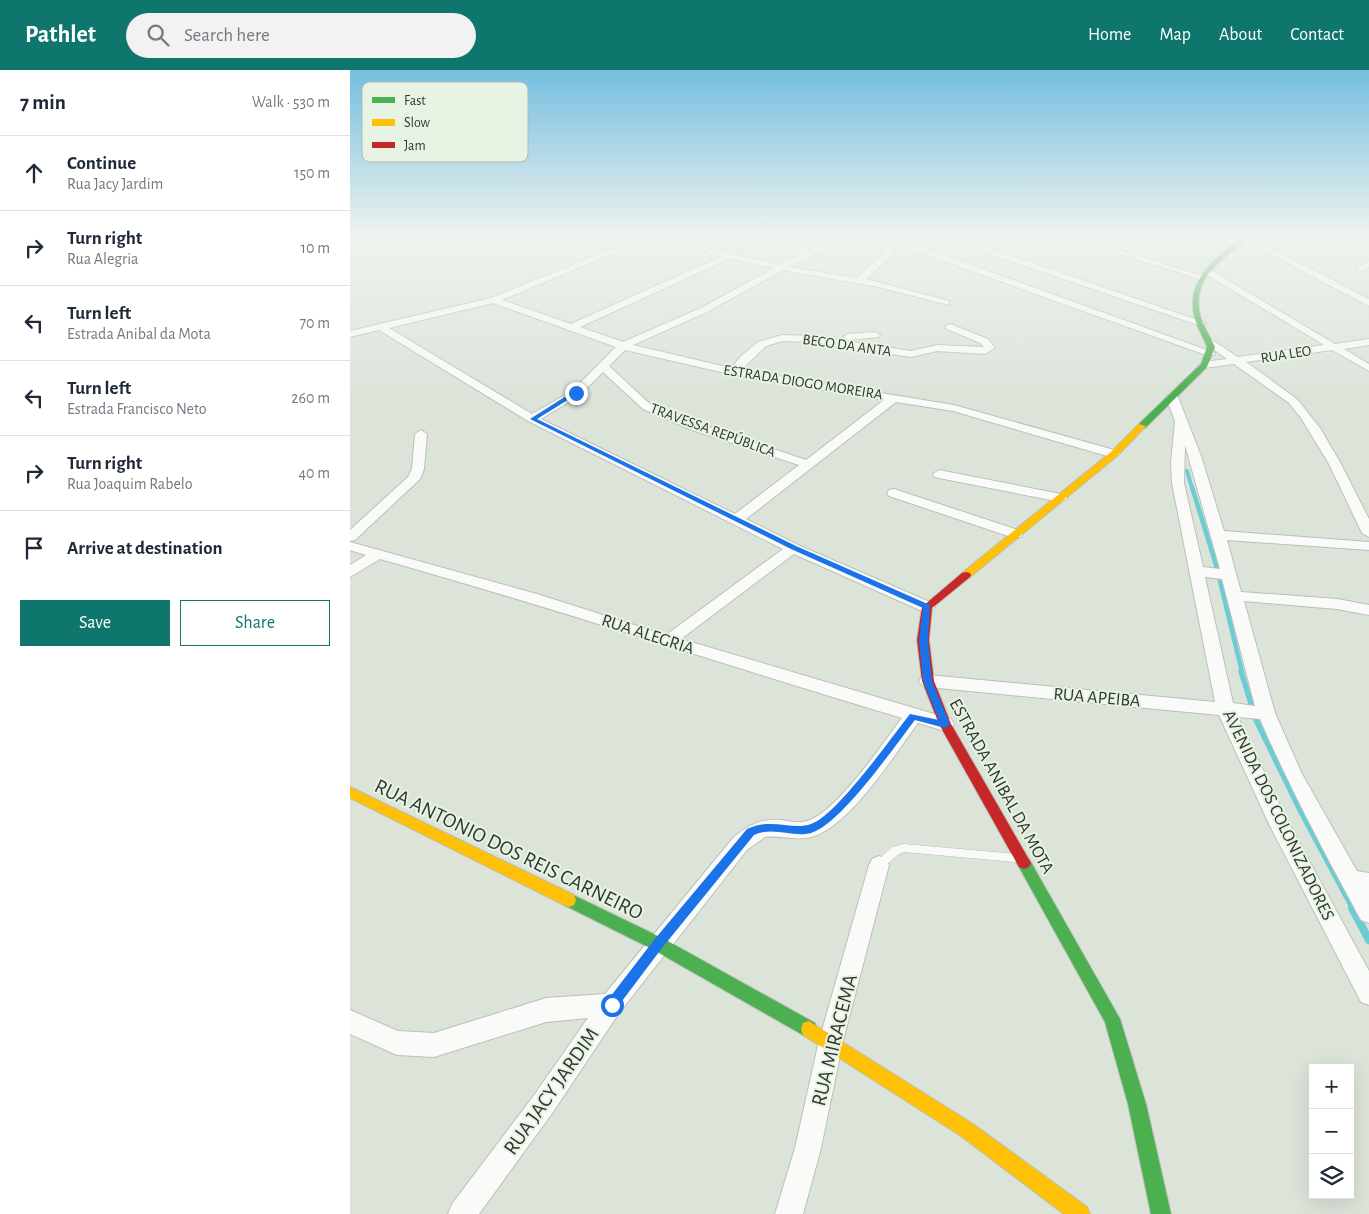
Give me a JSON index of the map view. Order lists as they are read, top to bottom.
{
  "streets": {
    "street": [
      "BECO DA ANTA",
      "RUA LEO",
      "ESTRADA DIOGO MOREIRA",
      "TRAVESSA REPÚBLICA",
      "RUA ALEGRIA",
      "RUA APEIBA",
      "ESTRADA ANIBAL DA MOTA",
      "AVENIDA DOS COLONIZADORES",
      "RUA ANTONIO DOS REIS CARNEIRO",
      "RUA MIRACEMA",
      "RUA JACY JARDIM"
    ]
  },
  "crossings": [
    ["BECO DA ANTA", "ESTRADA DIOGO MOREIRA"],
    ["RUA ALEGRIA", "ESTRADA ANIBAL DA MOTA"],
    ["RUA ALEGRIA", "RUA JACY JARDIM"],
    ["RUA APEIBA", "ESTRADA ANIBAL DA MOTA"],
    ["RUA APEIBA", "AVENIDA DOS COLONIZADORES"],
    ["RUA ANTONIO DOS REIS CARNEIRO", "RUA MIRACEMA"],
    ["RUA ANTONIO DOS REIS CARNEIRO", "RUA JACY JARDIM"]
  ],
  "legend": ["Fast", "Slow", "Jam"],
  "page": {
    "header": "Pathlet",
    "search": "Search here",
    "nav": [
      "Home",
      "Map",
      "About",
      "Contact"
    ],
    "heading": ["7 min", "Walk · 530 m"],
    "list": [
      ["Continue", "Rua Jacy Jardim", "150 m"],
      ["Turn right", "Rua Alegria", "10 m"],
      ["Turn left", "Estrada Anibal da Mota", "70 m"],
      ["Turn left", "Estrada Francisco Neto", "260 m"],
      ["Turn right", "Rua Joaquim Rabelo", "40 m"],
      "Arrive at destination"
    ],
    "buttons": ["Save", "Share"],
    "map_buttons": ["+", "−"]
  }
}
